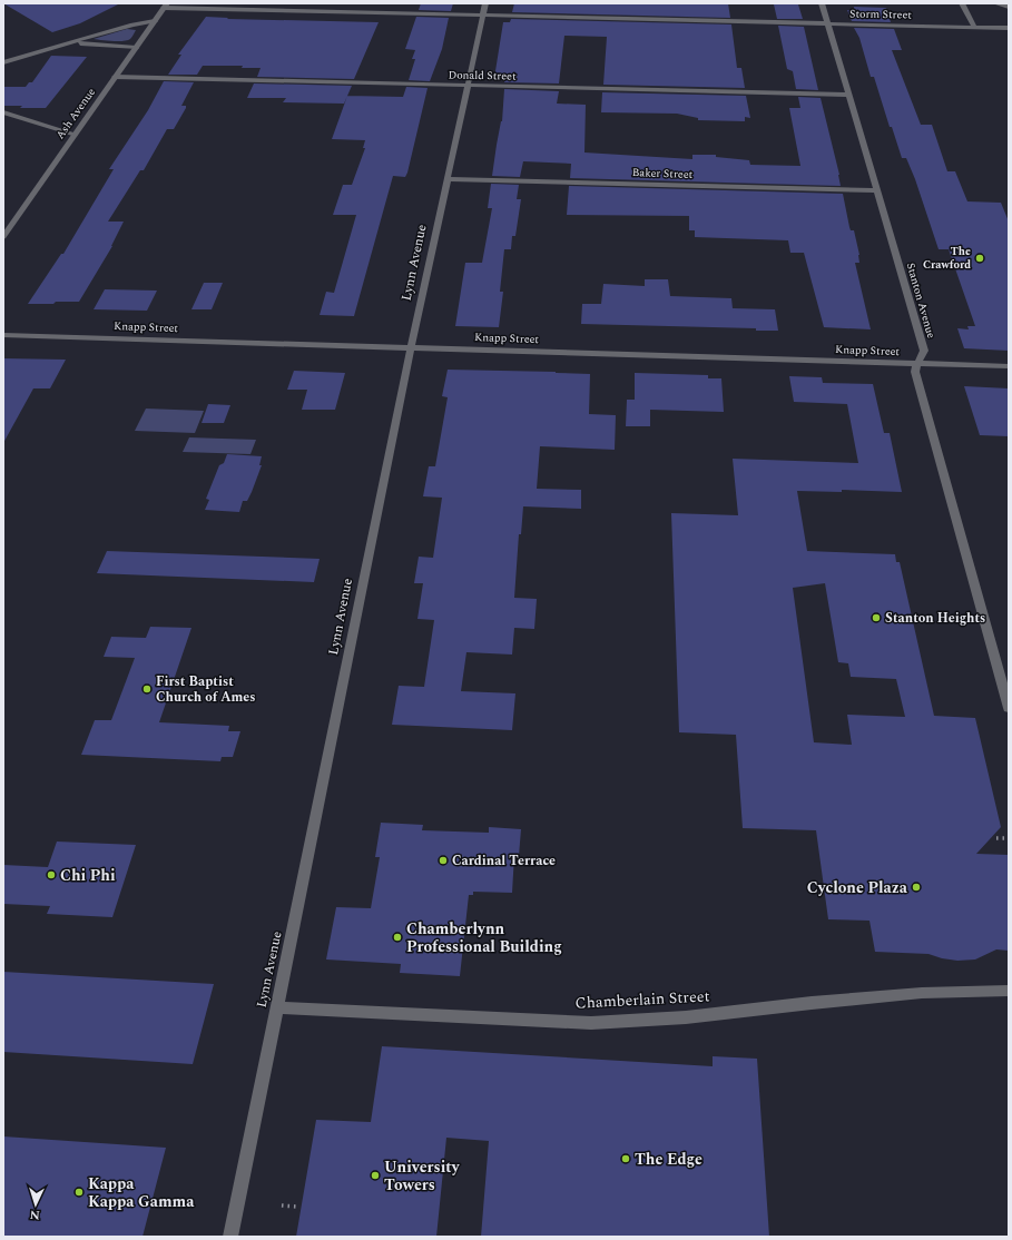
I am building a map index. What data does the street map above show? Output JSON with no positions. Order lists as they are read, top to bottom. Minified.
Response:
{"streets":{"street":["Storm Street","Donald Street","Ash Avenue","Baker Street","Lynn Avenue","Stanton Avenue","Knapp Street","Chamberlain Street"]},"crossings":[["Storm Street","Ash Avenue"],["Storm Street","Lynn Avenue"],["Storm Street","Stanton Avenue"],["Donald Street","Ash Avenue"],["Donald Street","Lynn Avenue"],["Donald Street","Stanton Avenue"],["Baker Street","Lynn Avenue"],["Baker Street","Stanton Avenue"],["Lynn Avenue","Knapp Street"],["Lynn Avenue","Chamberlain Street"],["Stanton Avenue","Knapp Street"]],"places":["The Crawford","Stanton Heights","First Baptist Church of Ames","Cardinal Terrace","Chi Phi","Cyclone Plaza","Chamberlynn Professional Building","The Edge","University Towers","Kappa Kappa Gamma"],"north":"bottom"}
